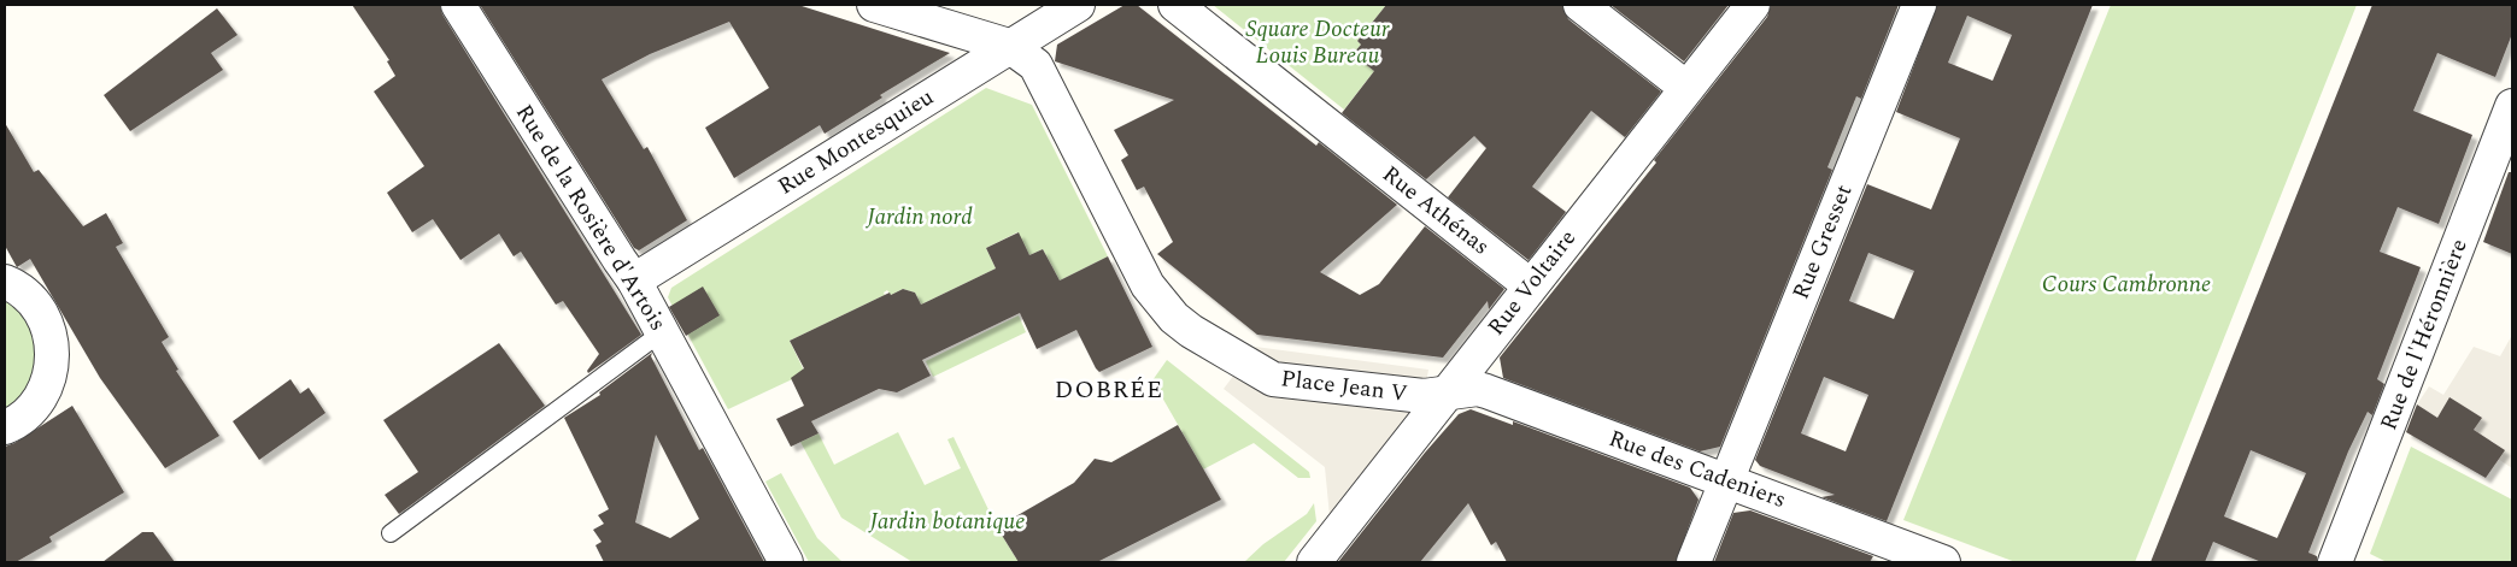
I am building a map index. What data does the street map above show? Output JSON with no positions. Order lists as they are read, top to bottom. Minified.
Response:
{"streets":{"street":["Rue Montesquieu","Rue Athénas","Rue de la Rosière d'Artois","Rue Gresset","Rue Voltaire","Rue de l'Héronnière","Place Jean V","Rue des Cadeniers"]},"crossings":[["Rue Montesquieu","Rue de la Rosière d'Artois"],["Rue Montesquieu","Place Jean V"],["Rue Athénas","Rue Voltaire"],["Rue Gresset","Rue des Cadeniers"],["Rue Voltaire","Place Jean V"],["Rue Voltaire","Rue des Cadeniers"],["Place Jean V","Rue des Cadeniers"]],"districts":["DOBRÉE"],"parks":["Square Docteur Louis Bureau","Jardin nord","Cours Cambronne","Jardin botanique"]}
